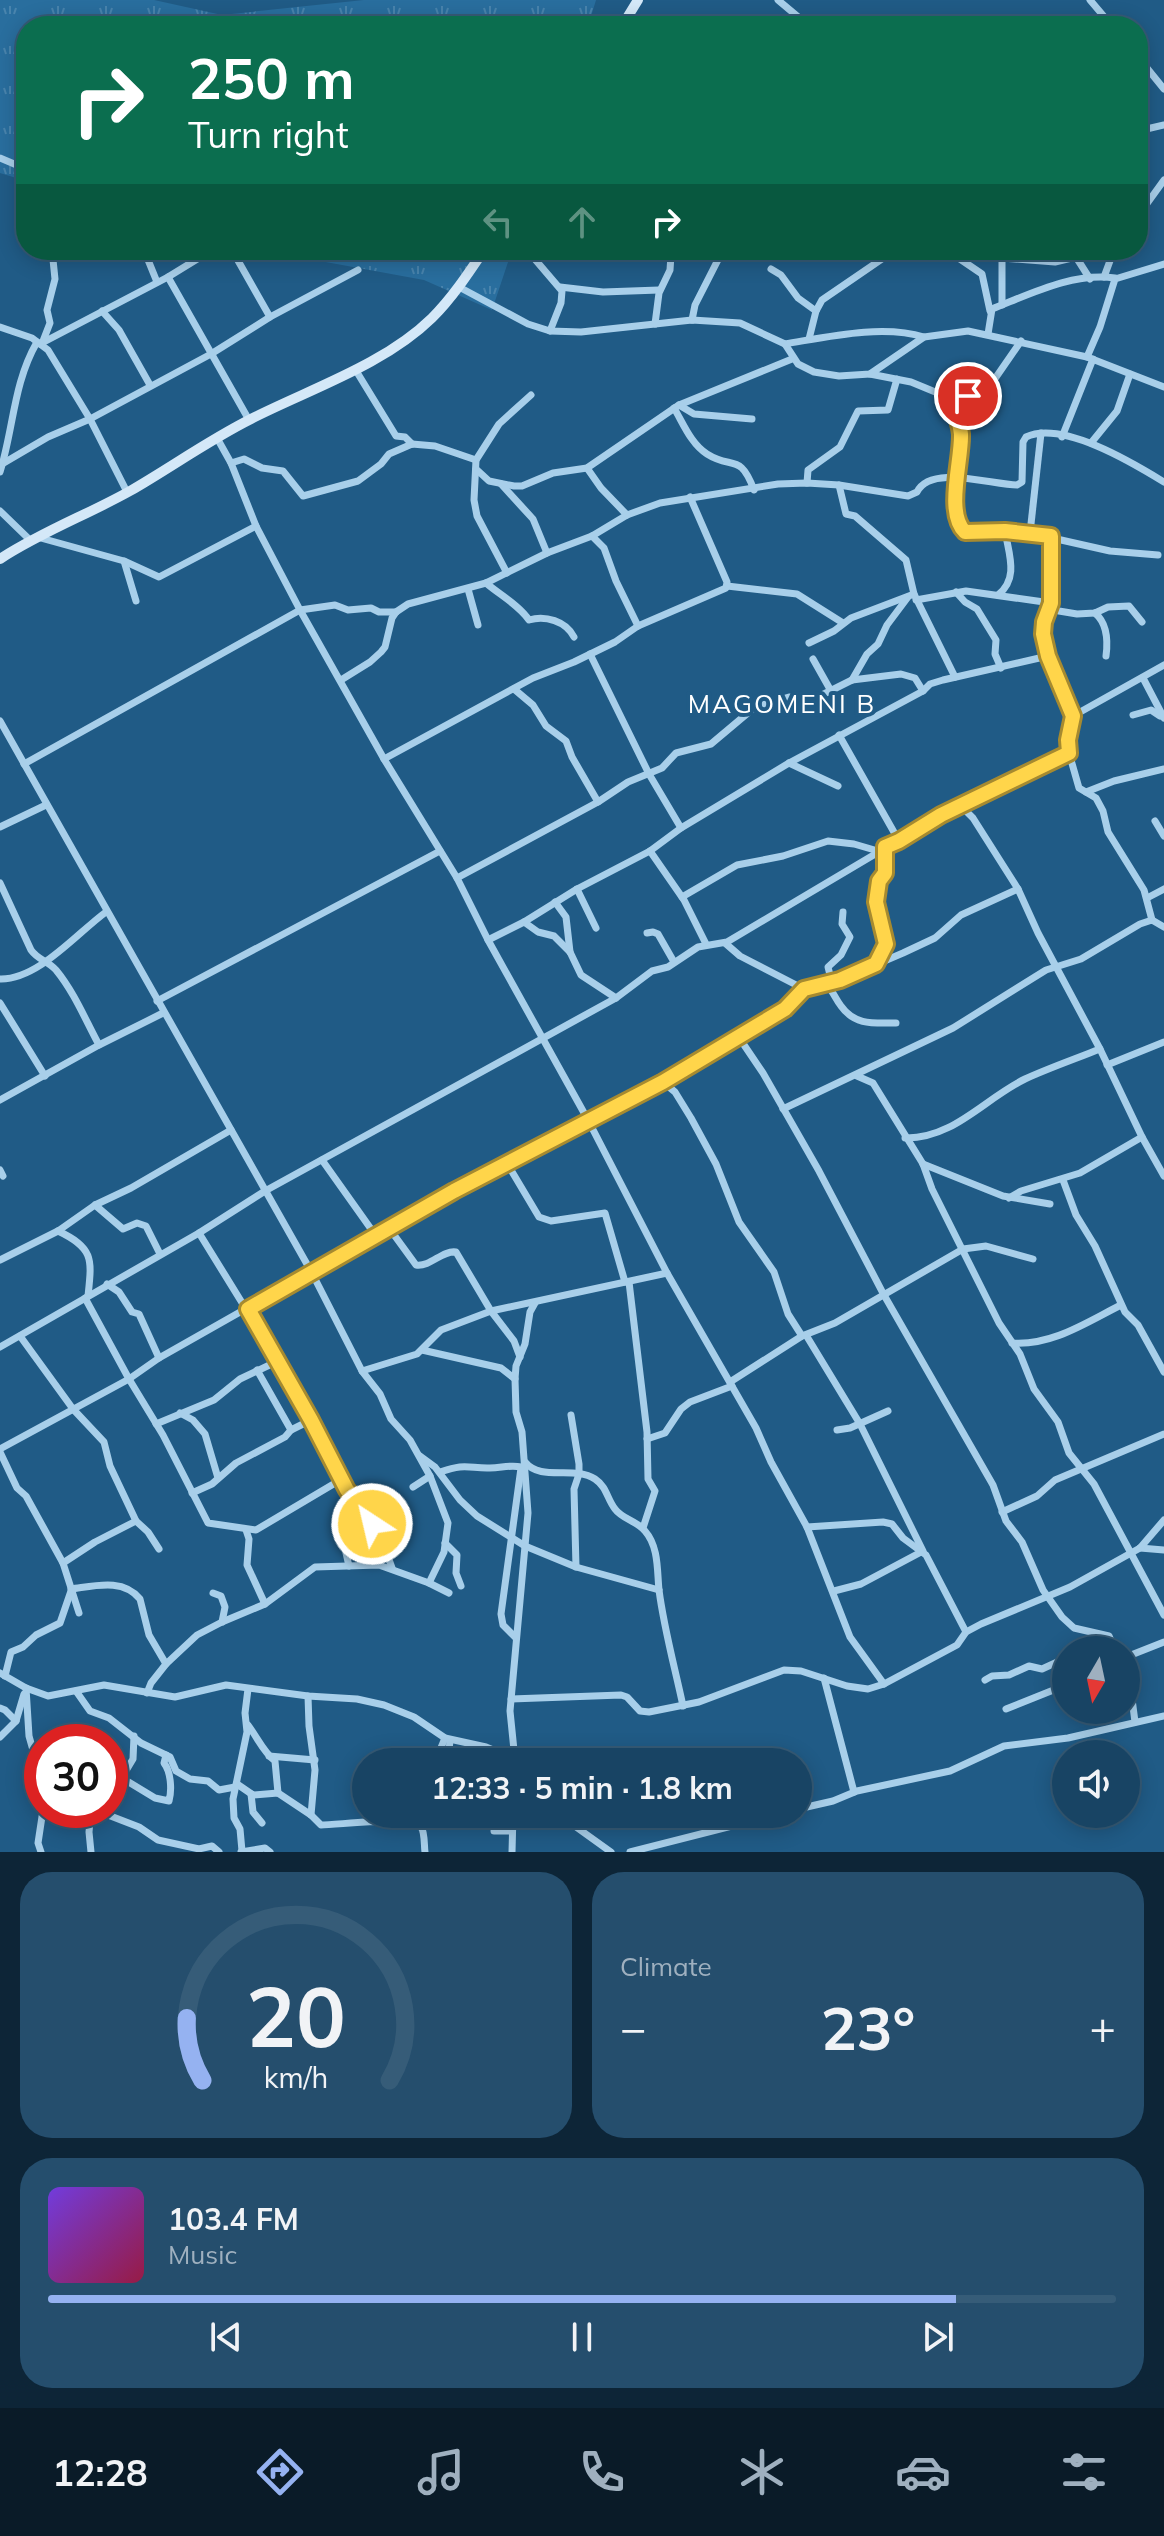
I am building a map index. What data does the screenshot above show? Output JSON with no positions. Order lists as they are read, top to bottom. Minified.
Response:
{"districts":["MAGOMENI B"],"north":"bottom","page":{"turn":["250 m","Turn right"],"limit":"30","trip":"12:33 · 5 min · 1.8 km","tile":"Climate","heat":["−","23°","+"],"song":["103.4 FM","Music"],"tabs":"12:28","gauge":["20","km/h"]}}
